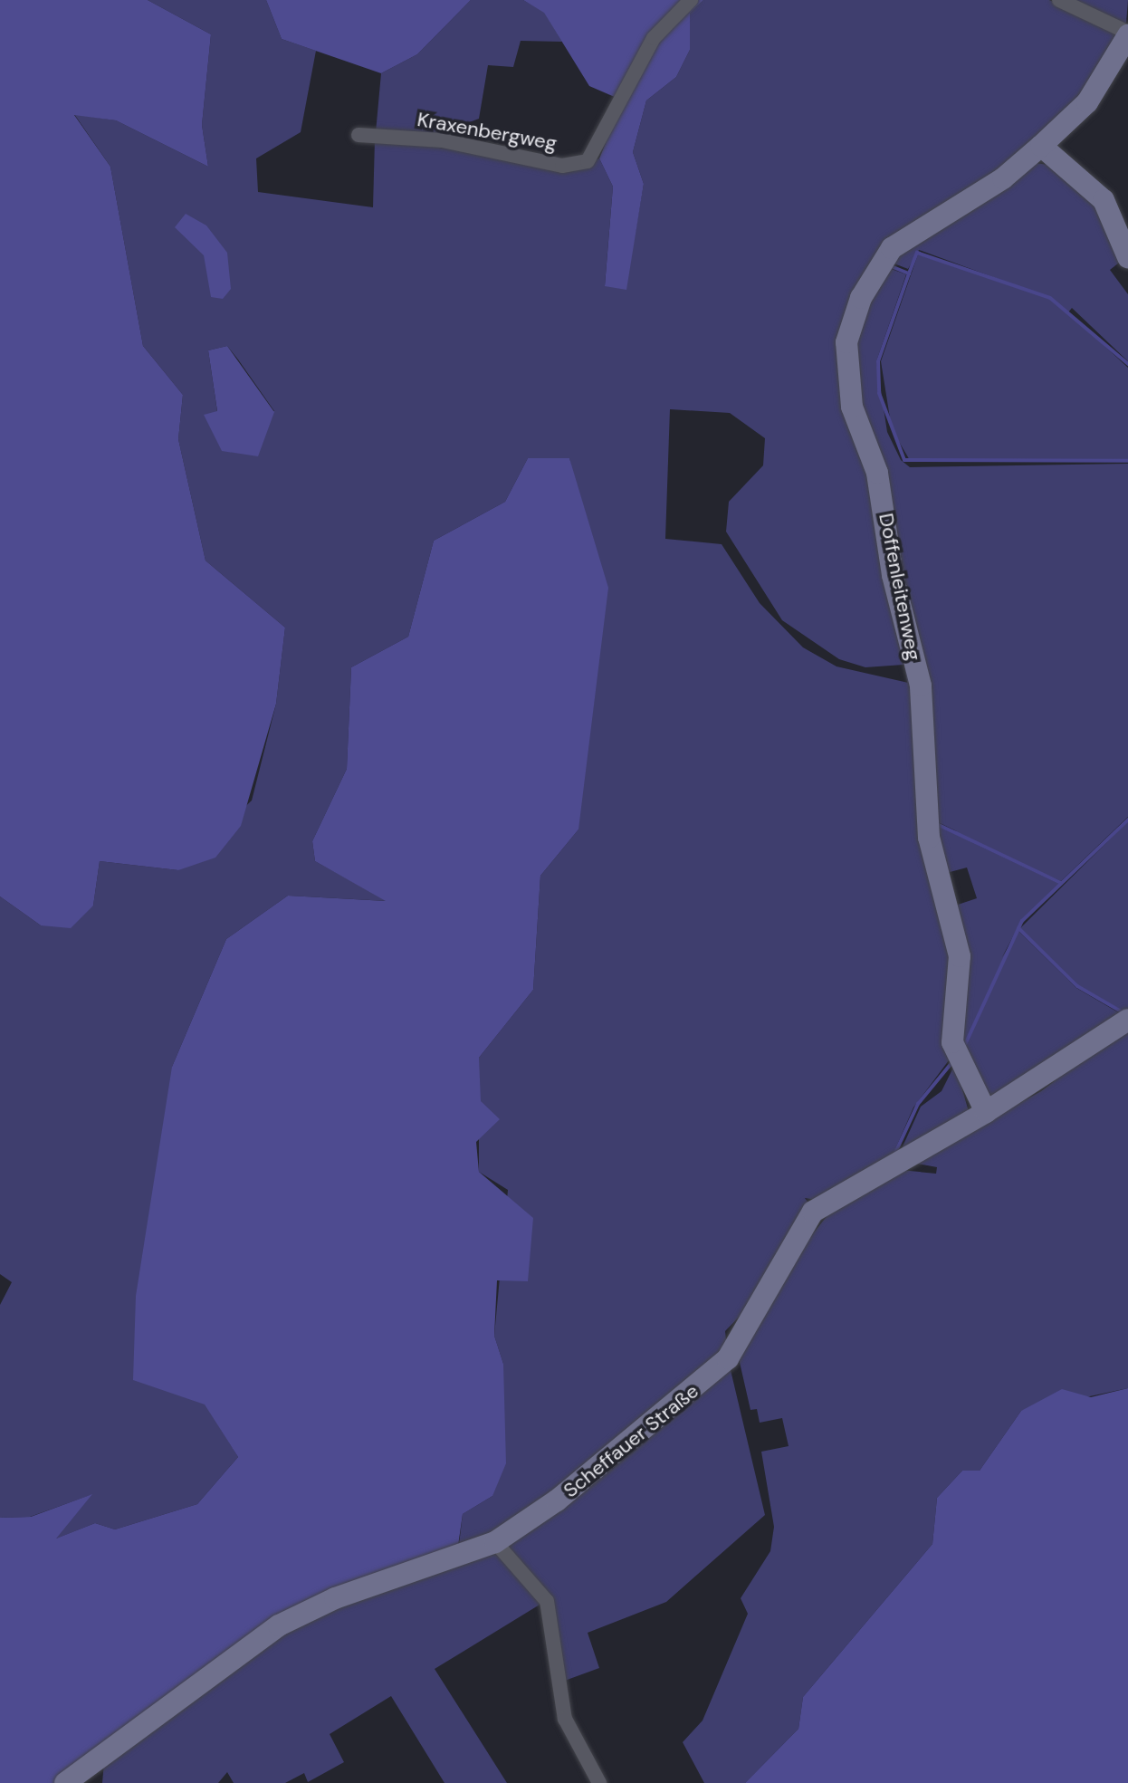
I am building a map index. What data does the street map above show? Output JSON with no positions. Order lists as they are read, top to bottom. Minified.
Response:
{"streets":{"street":["Kraxenbergweg","Doffenleitenweg","Scheffauer Straße"]},"crossings":[["Doffenleitenweg","Scheffauer Straße"]]}
